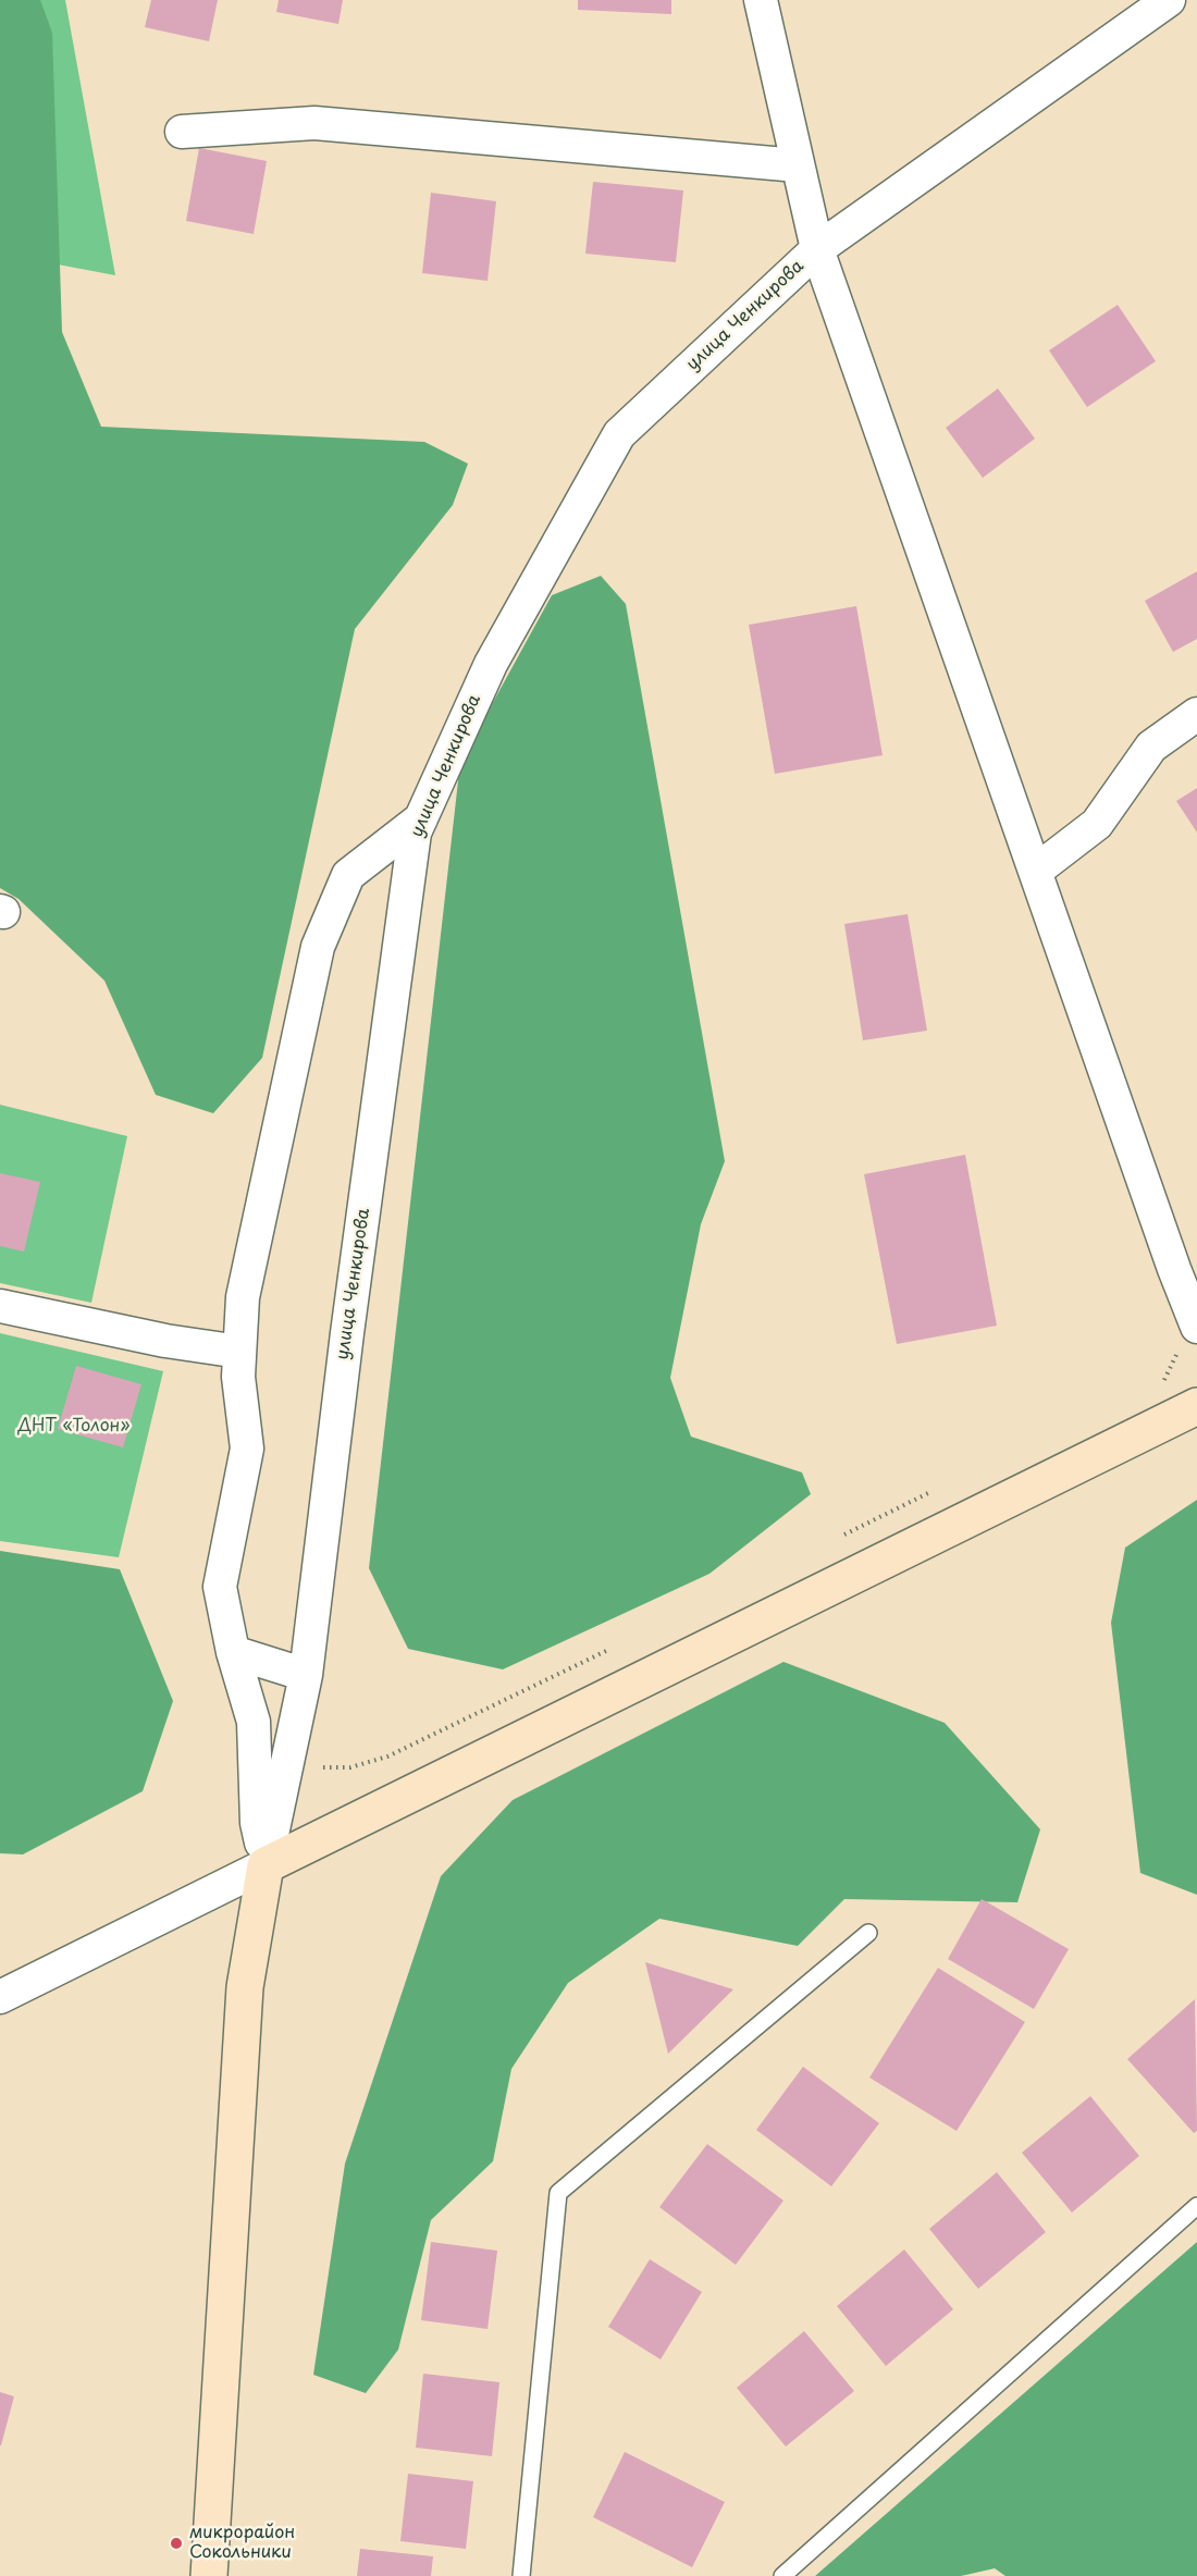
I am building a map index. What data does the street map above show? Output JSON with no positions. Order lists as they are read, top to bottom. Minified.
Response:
{"streets":{"street":["улица Ченкирова"]},"parks":["ДНТ «Толон»"],"places":["микрорайон Сокольники"]}
